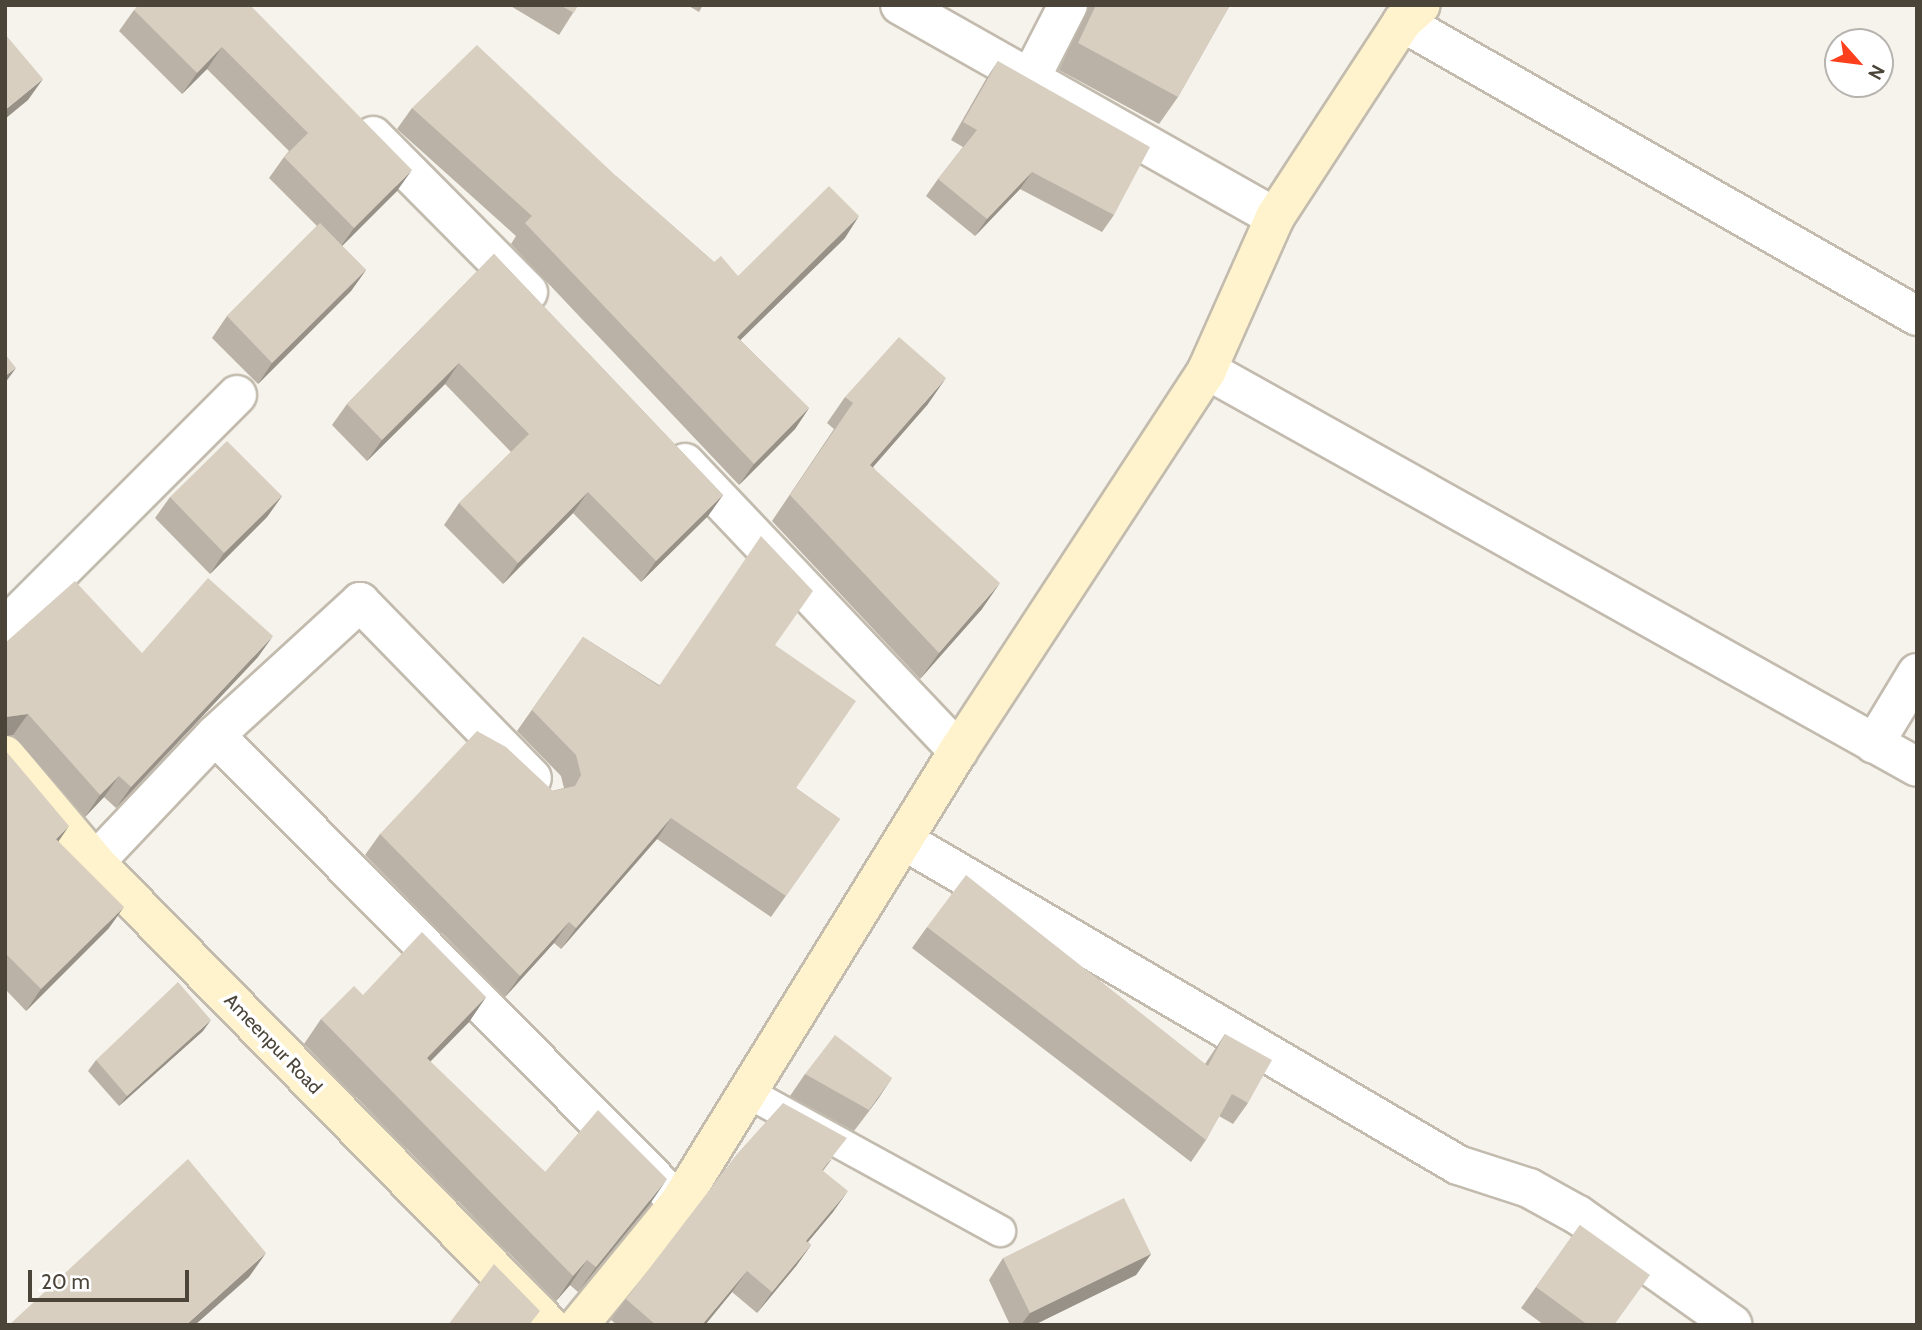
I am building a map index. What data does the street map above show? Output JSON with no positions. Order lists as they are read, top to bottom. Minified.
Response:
{"streets":{"street":["Ameenpur Road"]},"scale_bar":"20 m","north":"bottom right"}
